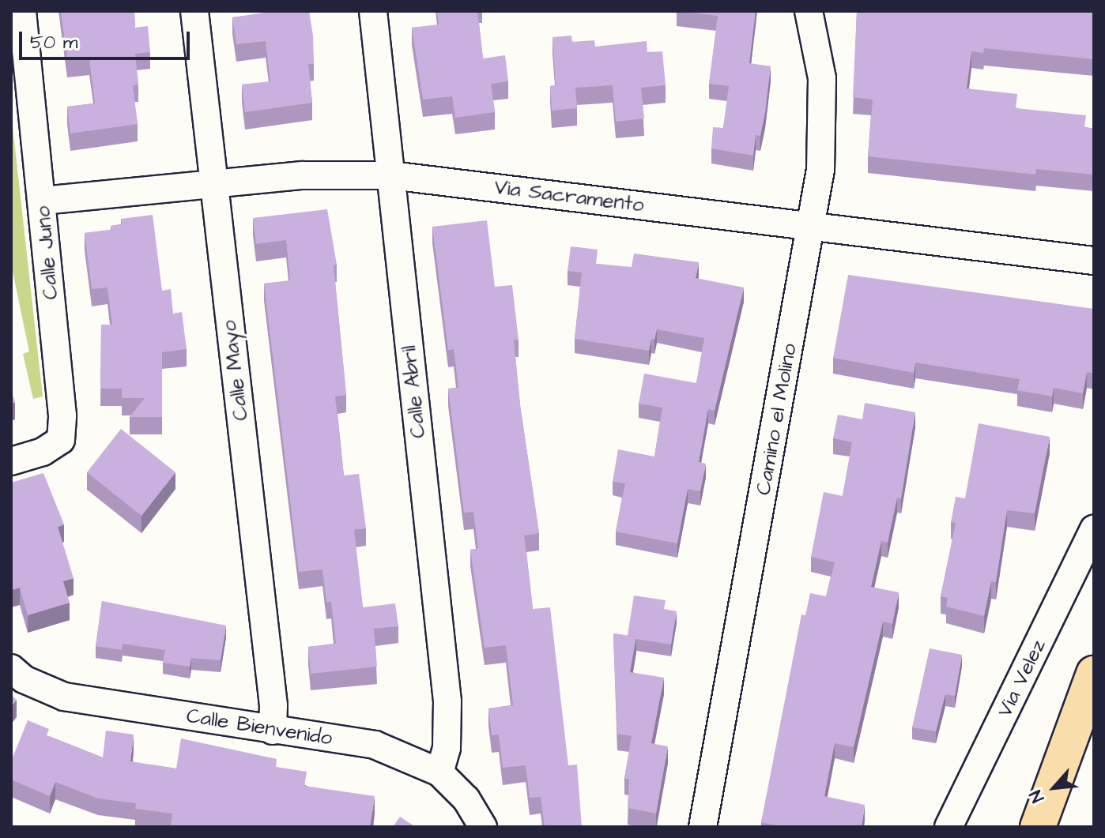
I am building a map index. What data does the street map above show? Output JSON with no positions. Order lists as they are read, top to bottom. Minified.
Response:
{"streets":{"street":["Via Sacramento","Calle Juno","Calle Mayo","Calle Abril","Camino el Molino","Via Velez","Calle Bienvenido"]},"crossings":[["Via Sacramento","Calle Juno"],["Via Sacramento","Calle Mayo"],["Via Sacramento","Calle Abril"],["Via Sacramento","Camino el Molino"],["Calle Mayo","Calle Bienvenido"],["Calle Abril","Calle Bienvenido"]],"scale_bar":"50 m","north":"bottom left"}
